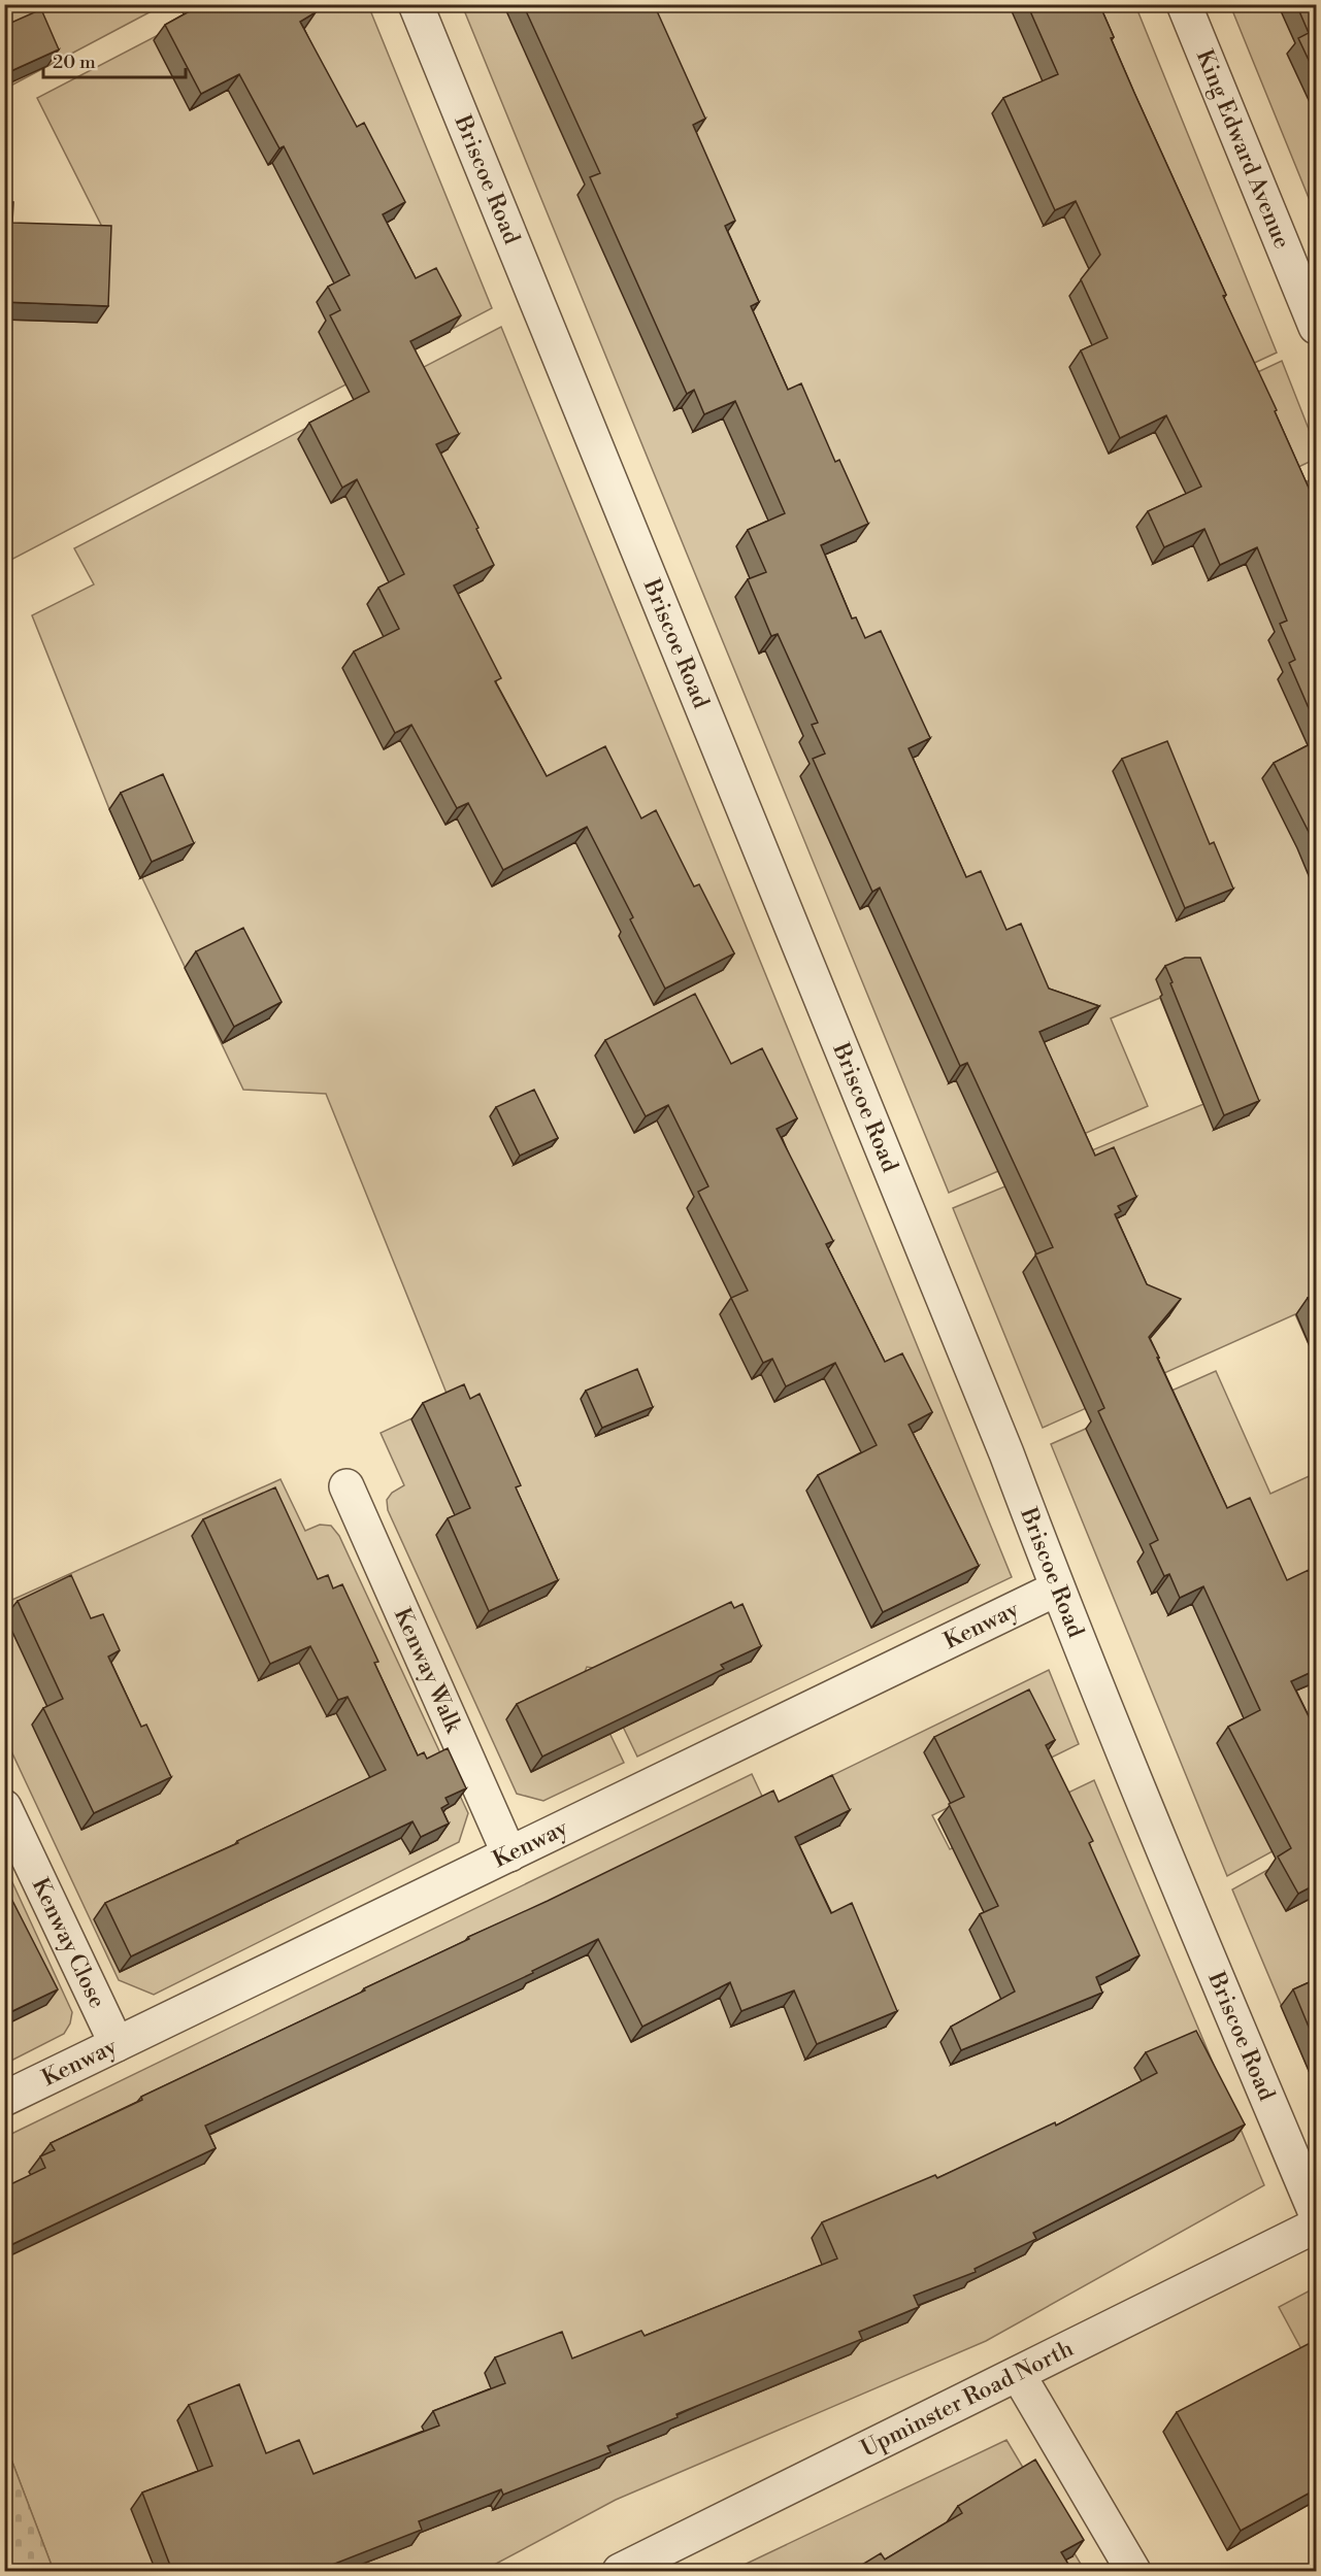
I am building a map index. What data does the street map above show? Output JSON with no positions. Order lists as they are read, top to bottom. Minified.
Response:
{"streets":{"street":["King Edward Avenue","Briscoe Road","Kenway","Kenway Walk","Kenway Close","Upminster Road North"]},"crossings":[["Briscoe Road","Kenway"],["Kenway","Kenway Walk"],["Kenway","Kenway Close"]],"scale_bar":"20 m"}
